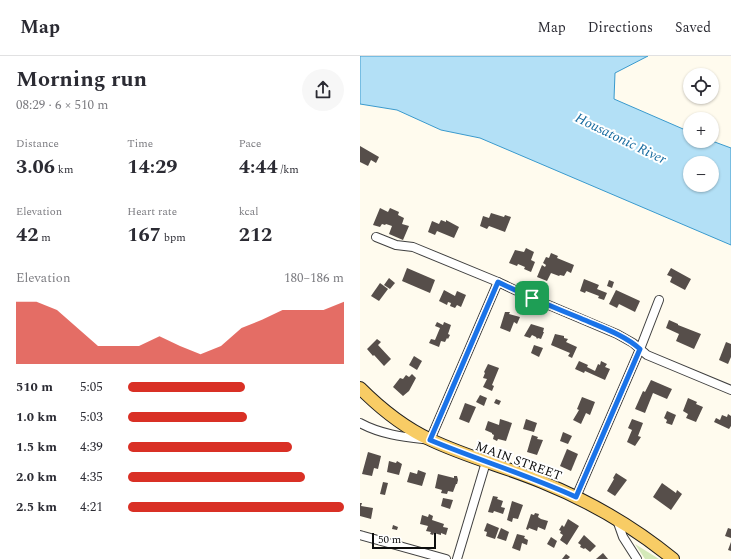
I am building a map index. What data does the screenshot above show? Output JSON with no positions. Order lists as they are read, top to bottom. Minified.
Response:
{"streets":{"main road":["MAIN STREET"]},"water":["Housatonic River"],"scale_bar":"50 m","page":{"header":"Map","nav":["Map","Directions","Saved"],"heading":["Morning run","08:29 · 6 × 510 m"],"map_buttons":["+","−"],"stats":[["Distance","3.06 km"],["Time","14:29"],["Pace","4:44 /km"],["Elevation","42 m"],["Heart rate","167 bpm"],["kcal","212"]],"chart":["Elevation","180–186 m"],"list":[{"name":"510 m","note":"5:05"},{"name":"1.0 km","note":"5:03"},{"name":"1.5 km","note":"4:39"},{"name":"2.0 km","note":"4:35"},{"name":"2.5 km","note":"4:21"}],"scale":"50 m"}}
